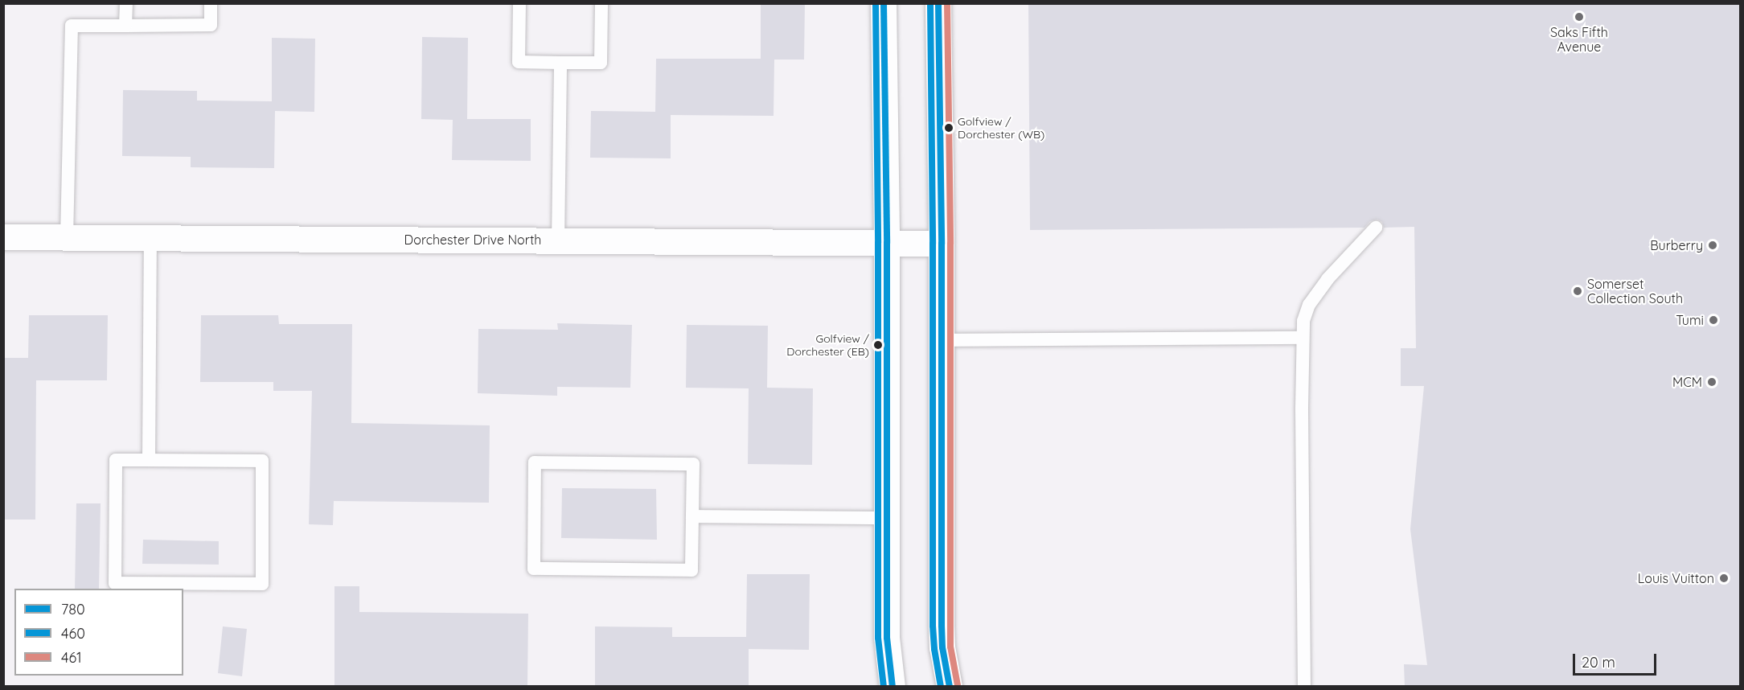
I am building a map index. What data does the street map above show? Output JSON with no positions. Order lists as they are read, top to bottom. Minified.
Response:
{"streets":{"street":["Dorchester Drive North"]},"places":["Saks Fifth Avenue","Golfview / Dorchester (WB)","Burberry","Somerset Collection South","Tumi","Golfview / Dorchester (EB)","MCM","Louis Vuitton"],"lines":["transit line 780","transit line 460","transit line 461"],"legend":["780","460","461"],"scale_bar":"20 m"}
